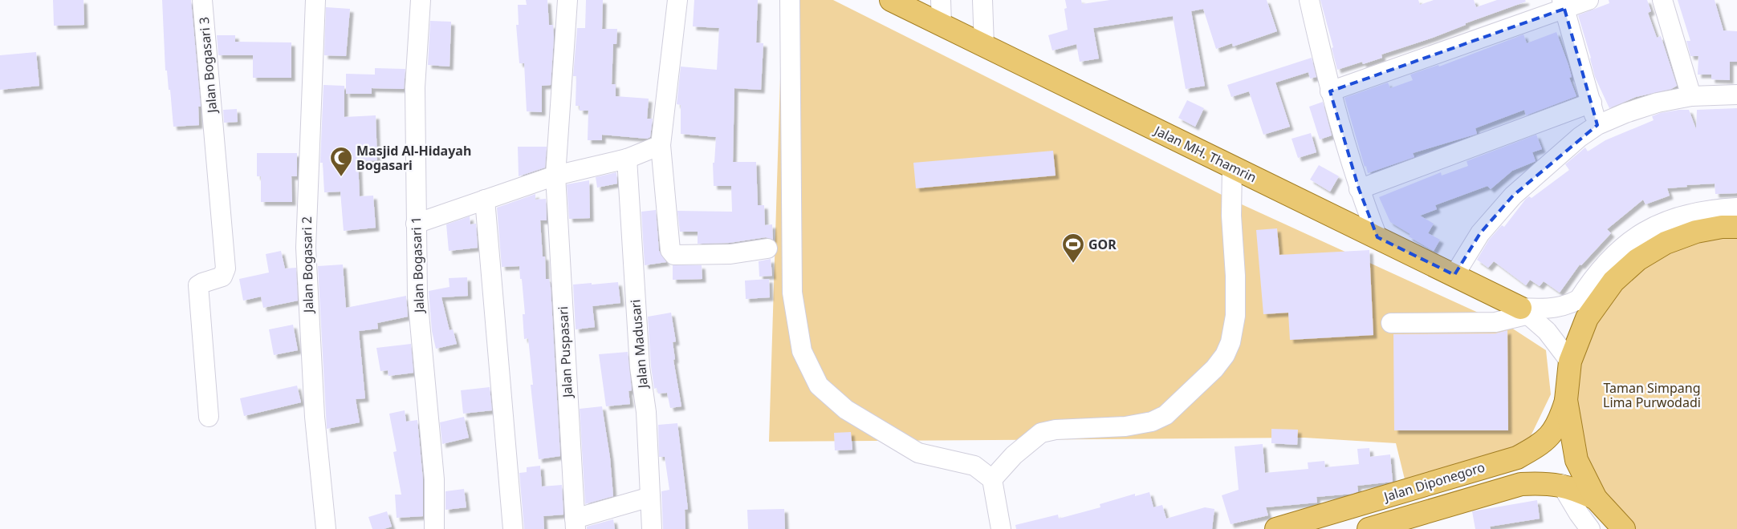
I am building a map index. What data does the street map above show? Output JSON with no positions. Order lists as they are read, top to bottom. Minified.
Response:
{"streets":{"main road":["Jalan MH. Thamrin","Jalan Diponegoro"],"street":["Jalan Bogasari 3","Jalan Bogasari 2","Jalan Bogasari 1","Jalan Madusari","Jalan Puspasari"]},"parks":["Taman Simpang Lima Purwodadi"],"places":{"mosque":["Masjid Al-Hidayah Bogasari"],"sports":["GOR"]}}
